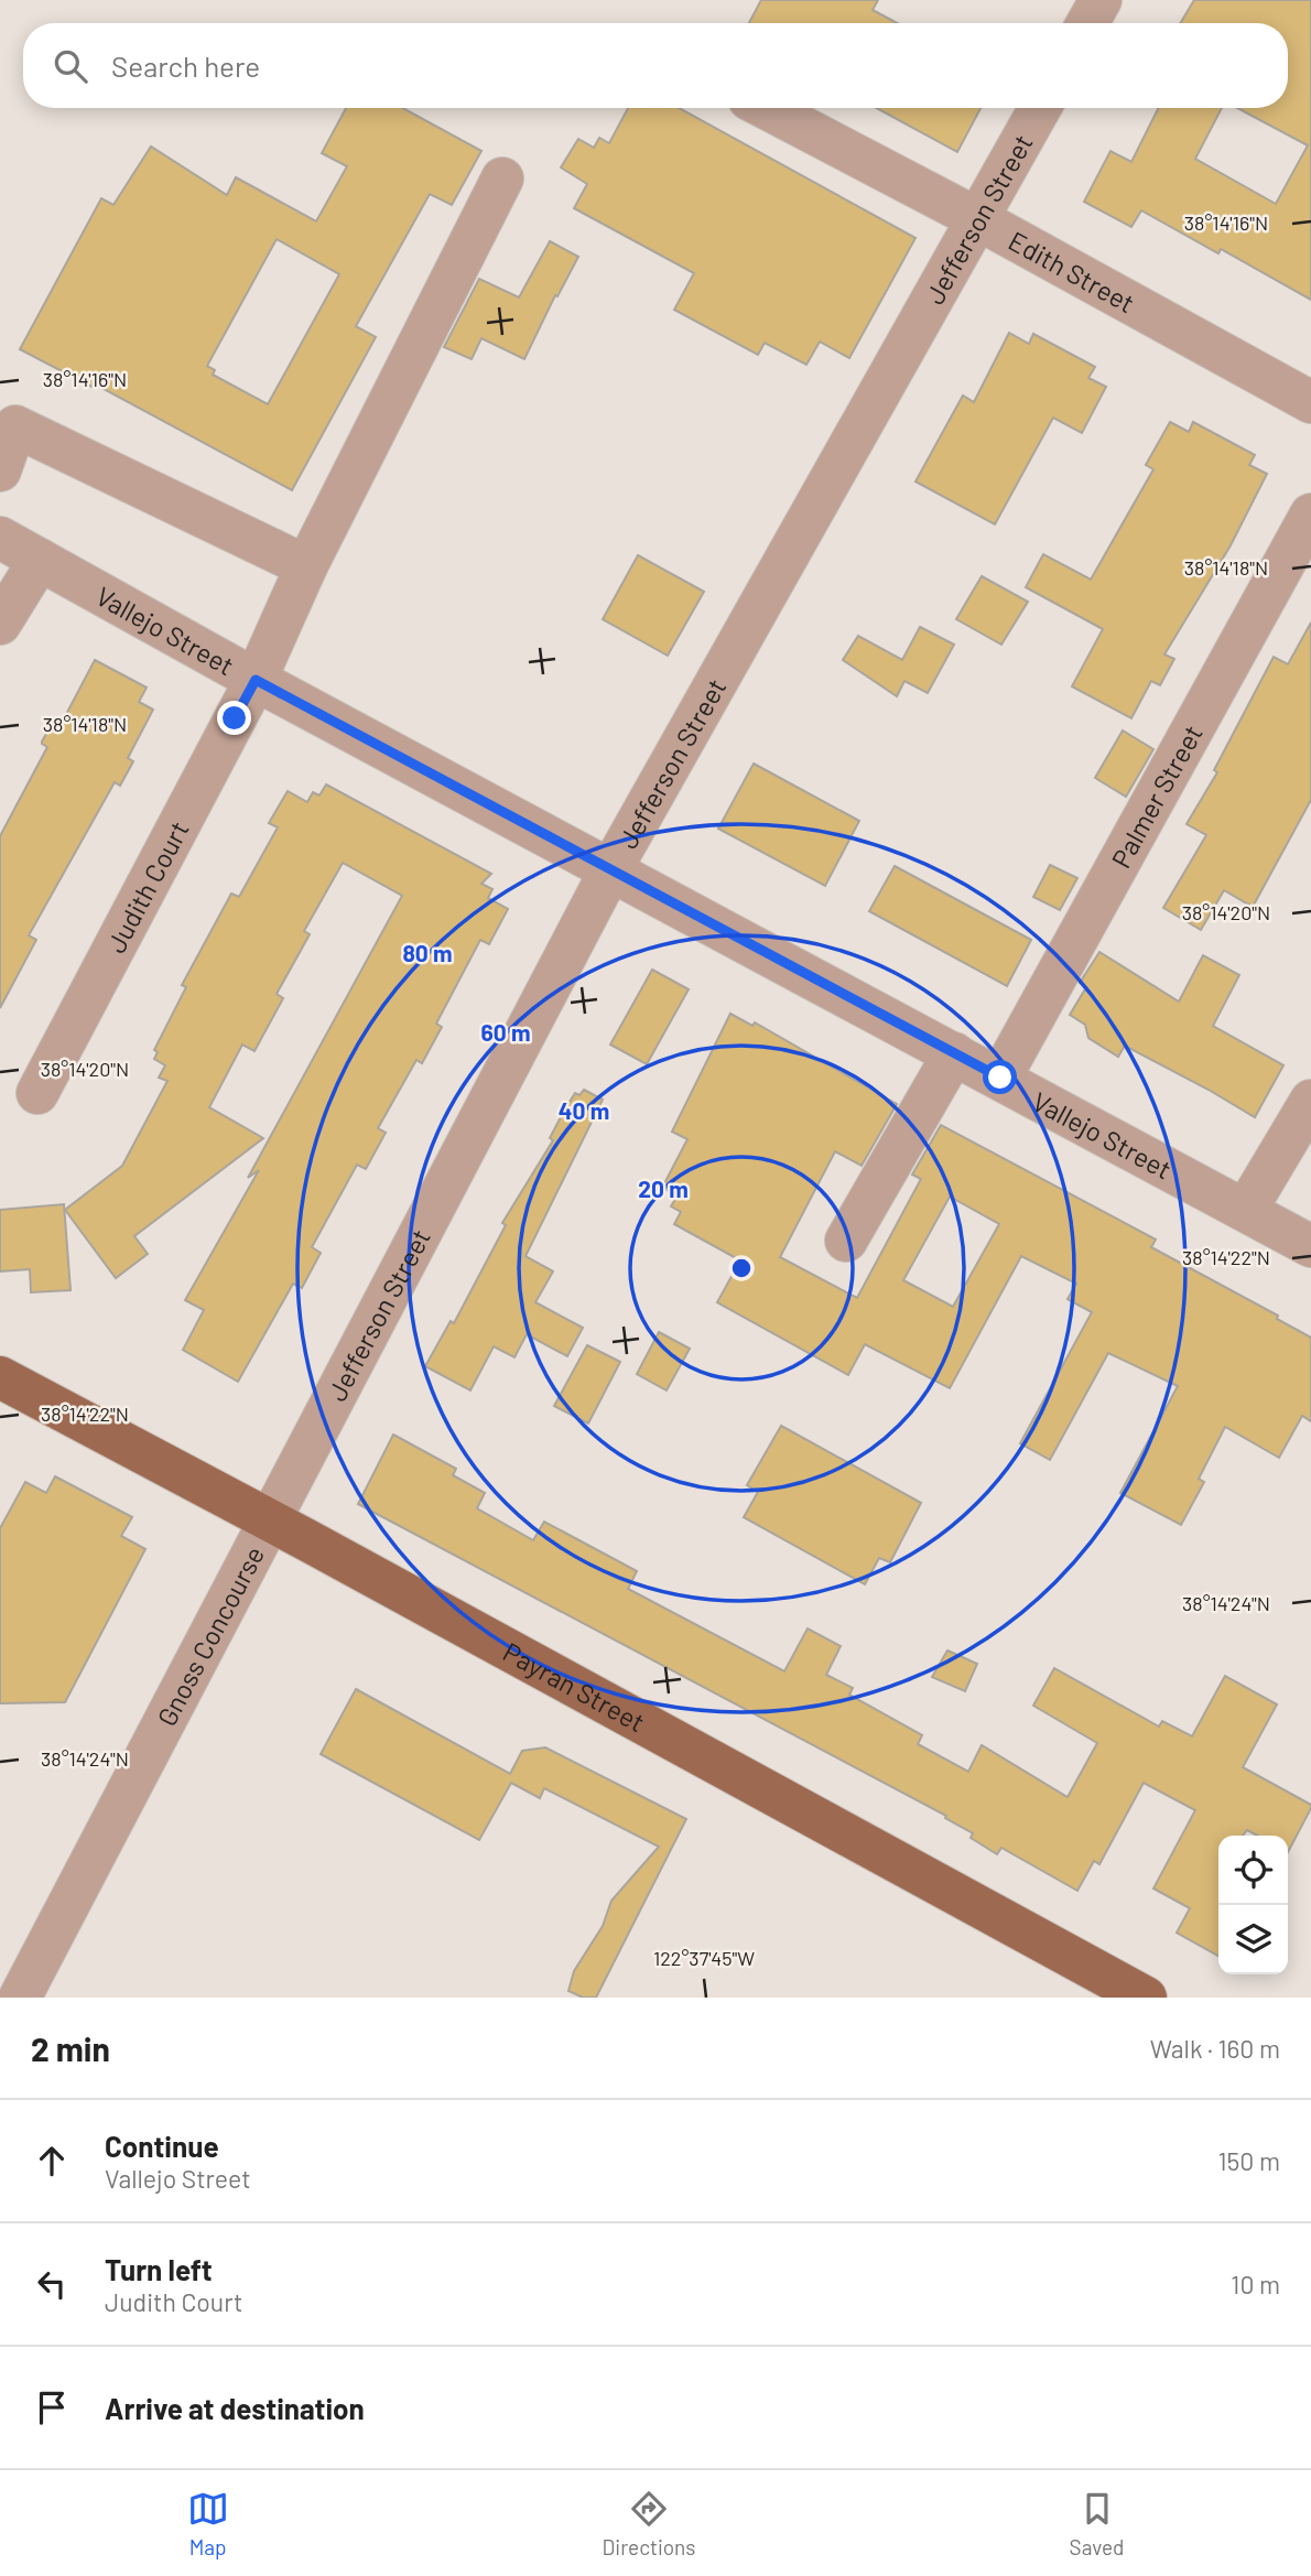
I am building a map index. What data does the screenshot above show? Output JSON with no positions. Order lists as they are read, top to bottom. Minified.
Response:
{"streets":{"main road":["Payran Street"],"street":["Jefferson Street","Edith Street","Vallejo Street","Palmer Street","Judith Court","Gnoss Concourse"]},"crossings":[["Jefferson Street","Edith Street"],["Jefferson Street","Vallejo Street"],["Jefferson Street","Gnoss Concourse"],["Jefferson Street","Payran Street"],["Vallejo Street","Palmer Street"],["Vallejo Street","Judith Court"],["Gnoss Concourse","Payran Street"]],"page":{"search":"Search here","heading":["2 min","Walk · 160 m"],"list":[["Continue","Vallejo Street","150 m"],["Turn left","Judith Court","10 m"],"Arrive at destination"],"nav":["Map","Directions","Saved"]},"coordinates":["38°14'16\"N","38°14'18\"N","38°14'20\"N","38°14'22\"N","38°14'24\"N","122°37'45\"W"],"rings":["80 m","60 m","40 m","20 m"]}
